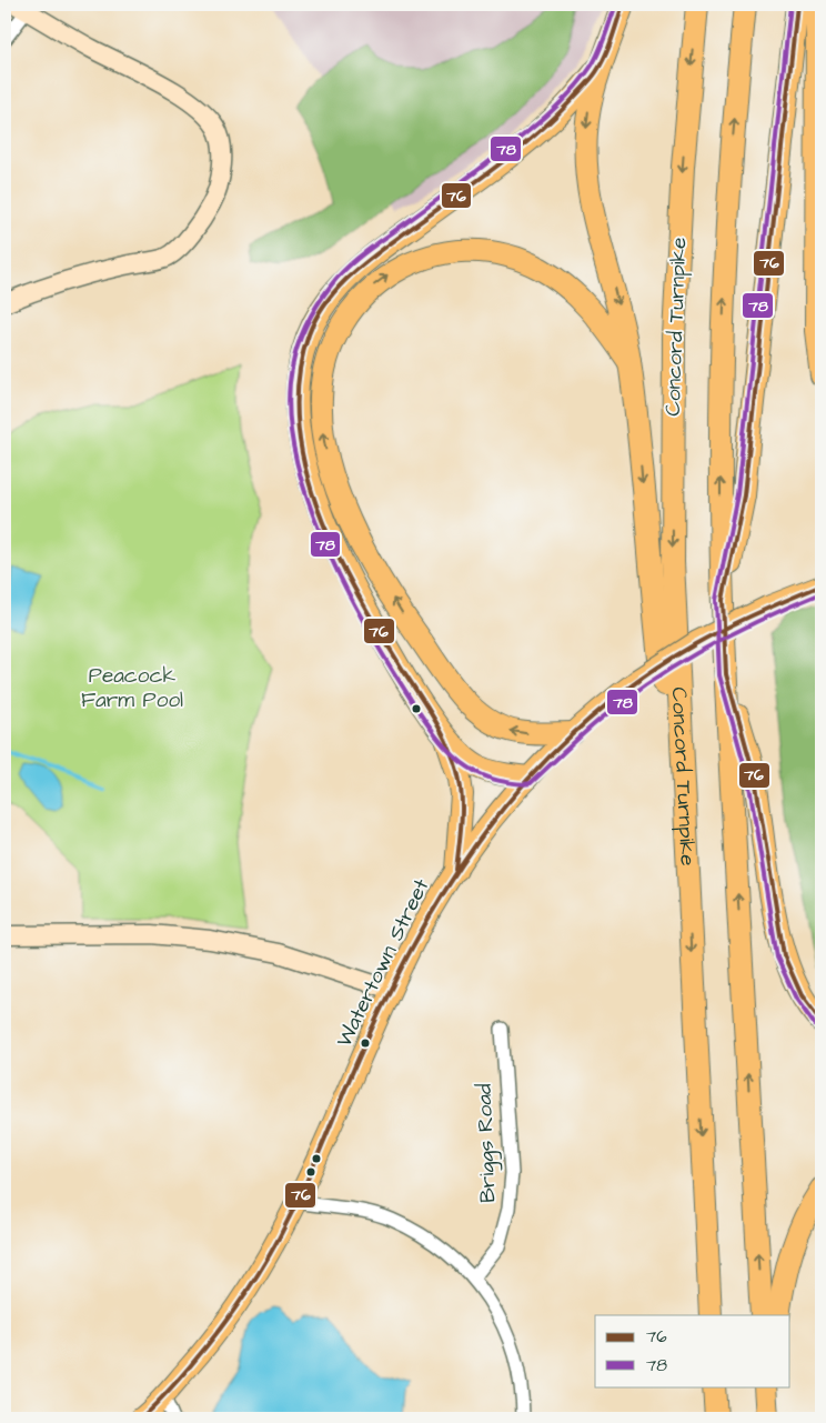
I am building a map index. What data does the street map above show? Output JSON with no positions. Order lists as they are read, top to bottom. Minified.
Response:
{"streets":{"highway":["Concord Turnpike"],"main road":["Watertown Street"],"street":["Briggs Road"]},"parks":["Peacock Farm Pool"],"lines":["transit line 76","transit line 78"],"legend":["76","78"]}
